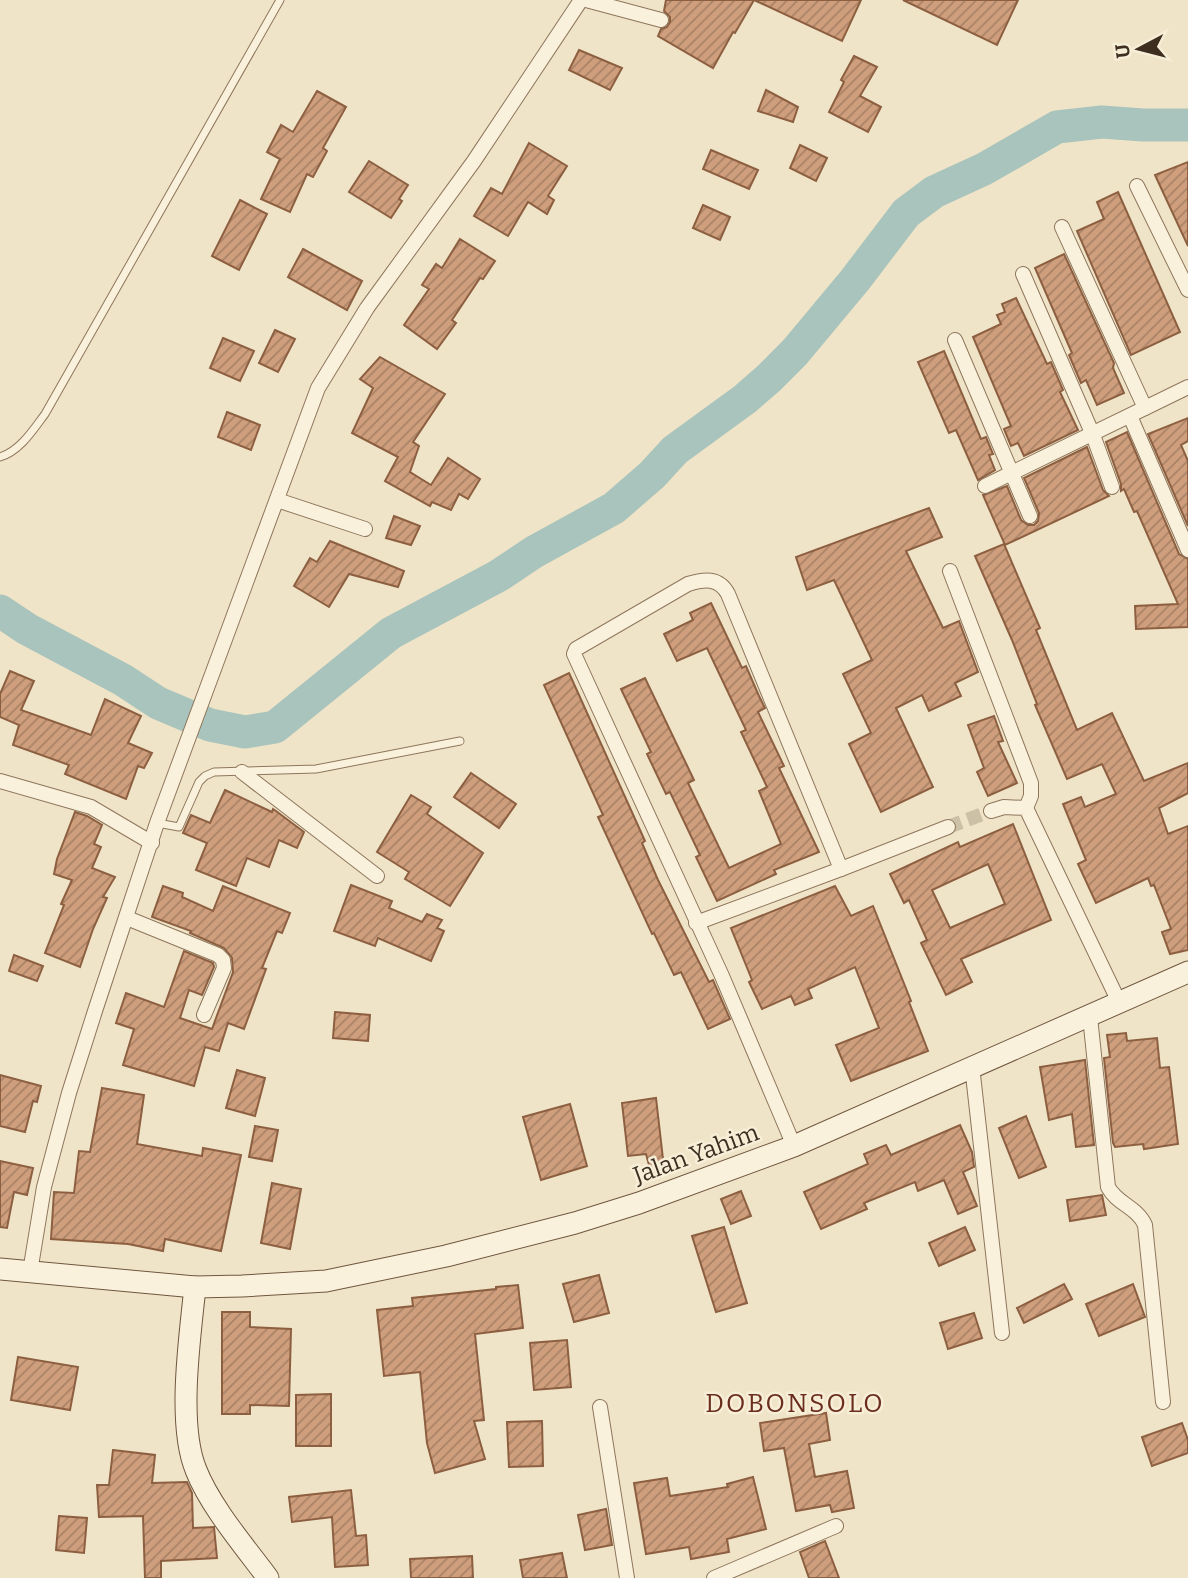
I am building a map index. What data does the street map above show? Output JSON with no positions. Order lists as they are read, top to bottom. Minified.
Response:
{"streets":{"street":["Jalan Yahim"]},"districts":["DOBONSOLO"],"north":"left"}
